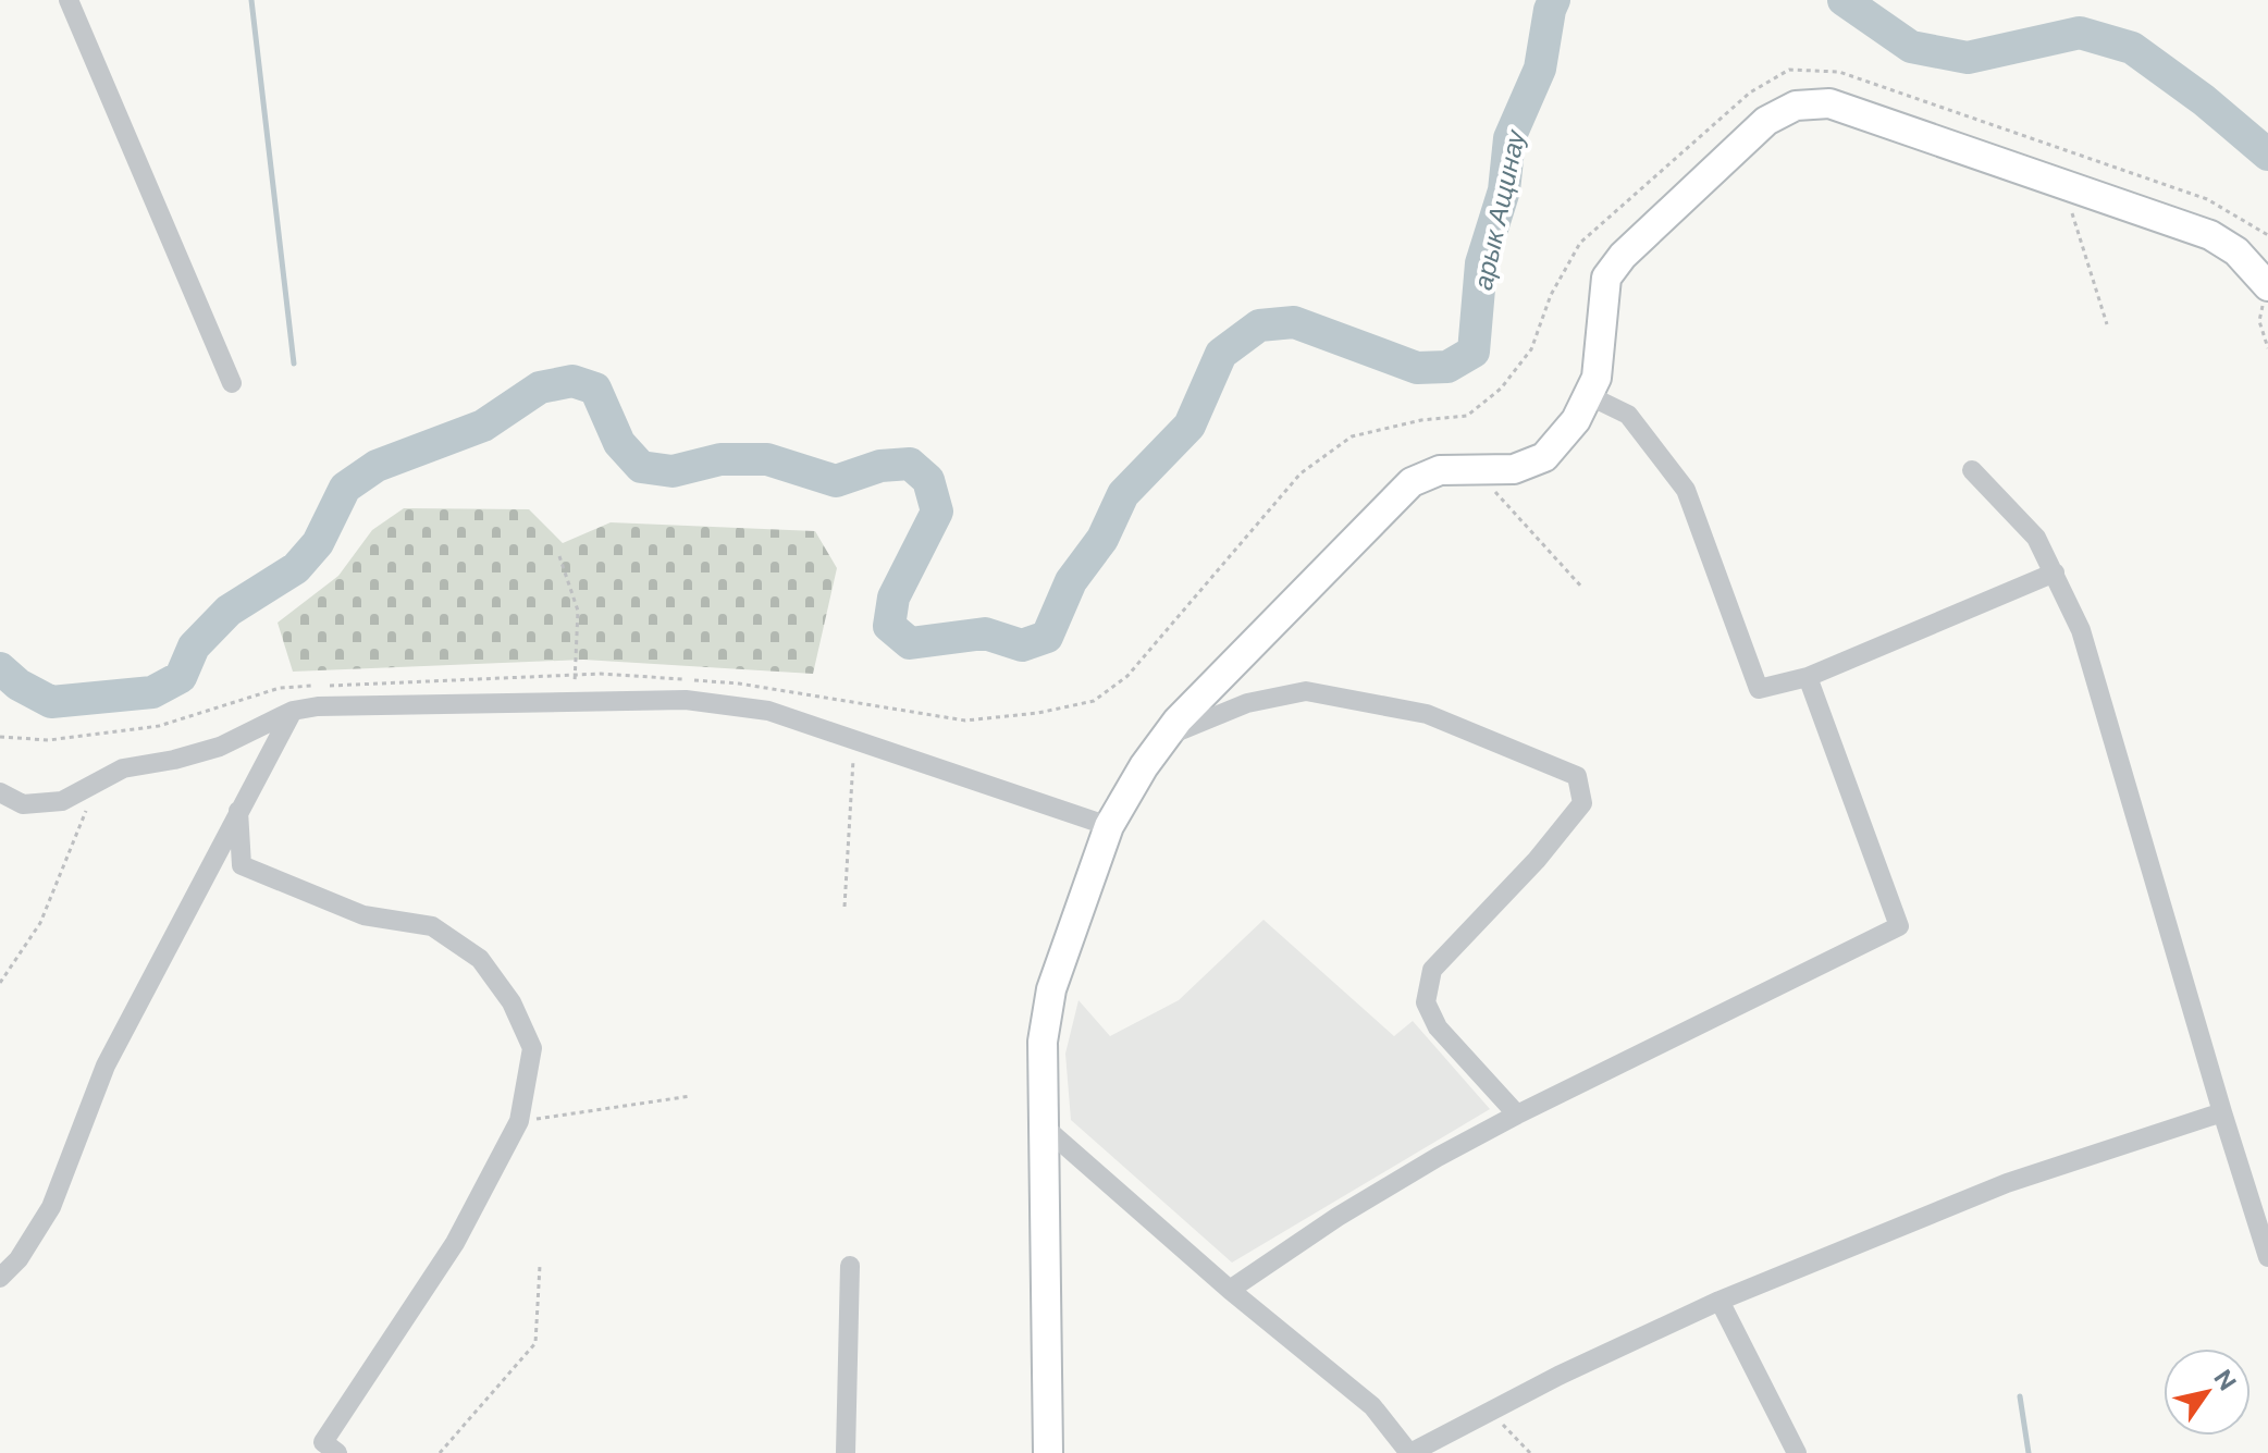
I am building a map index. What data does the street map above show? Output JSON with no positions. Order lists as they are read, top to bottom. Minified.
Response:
{"water":["арык Ащинау"],"north":"top right"}
